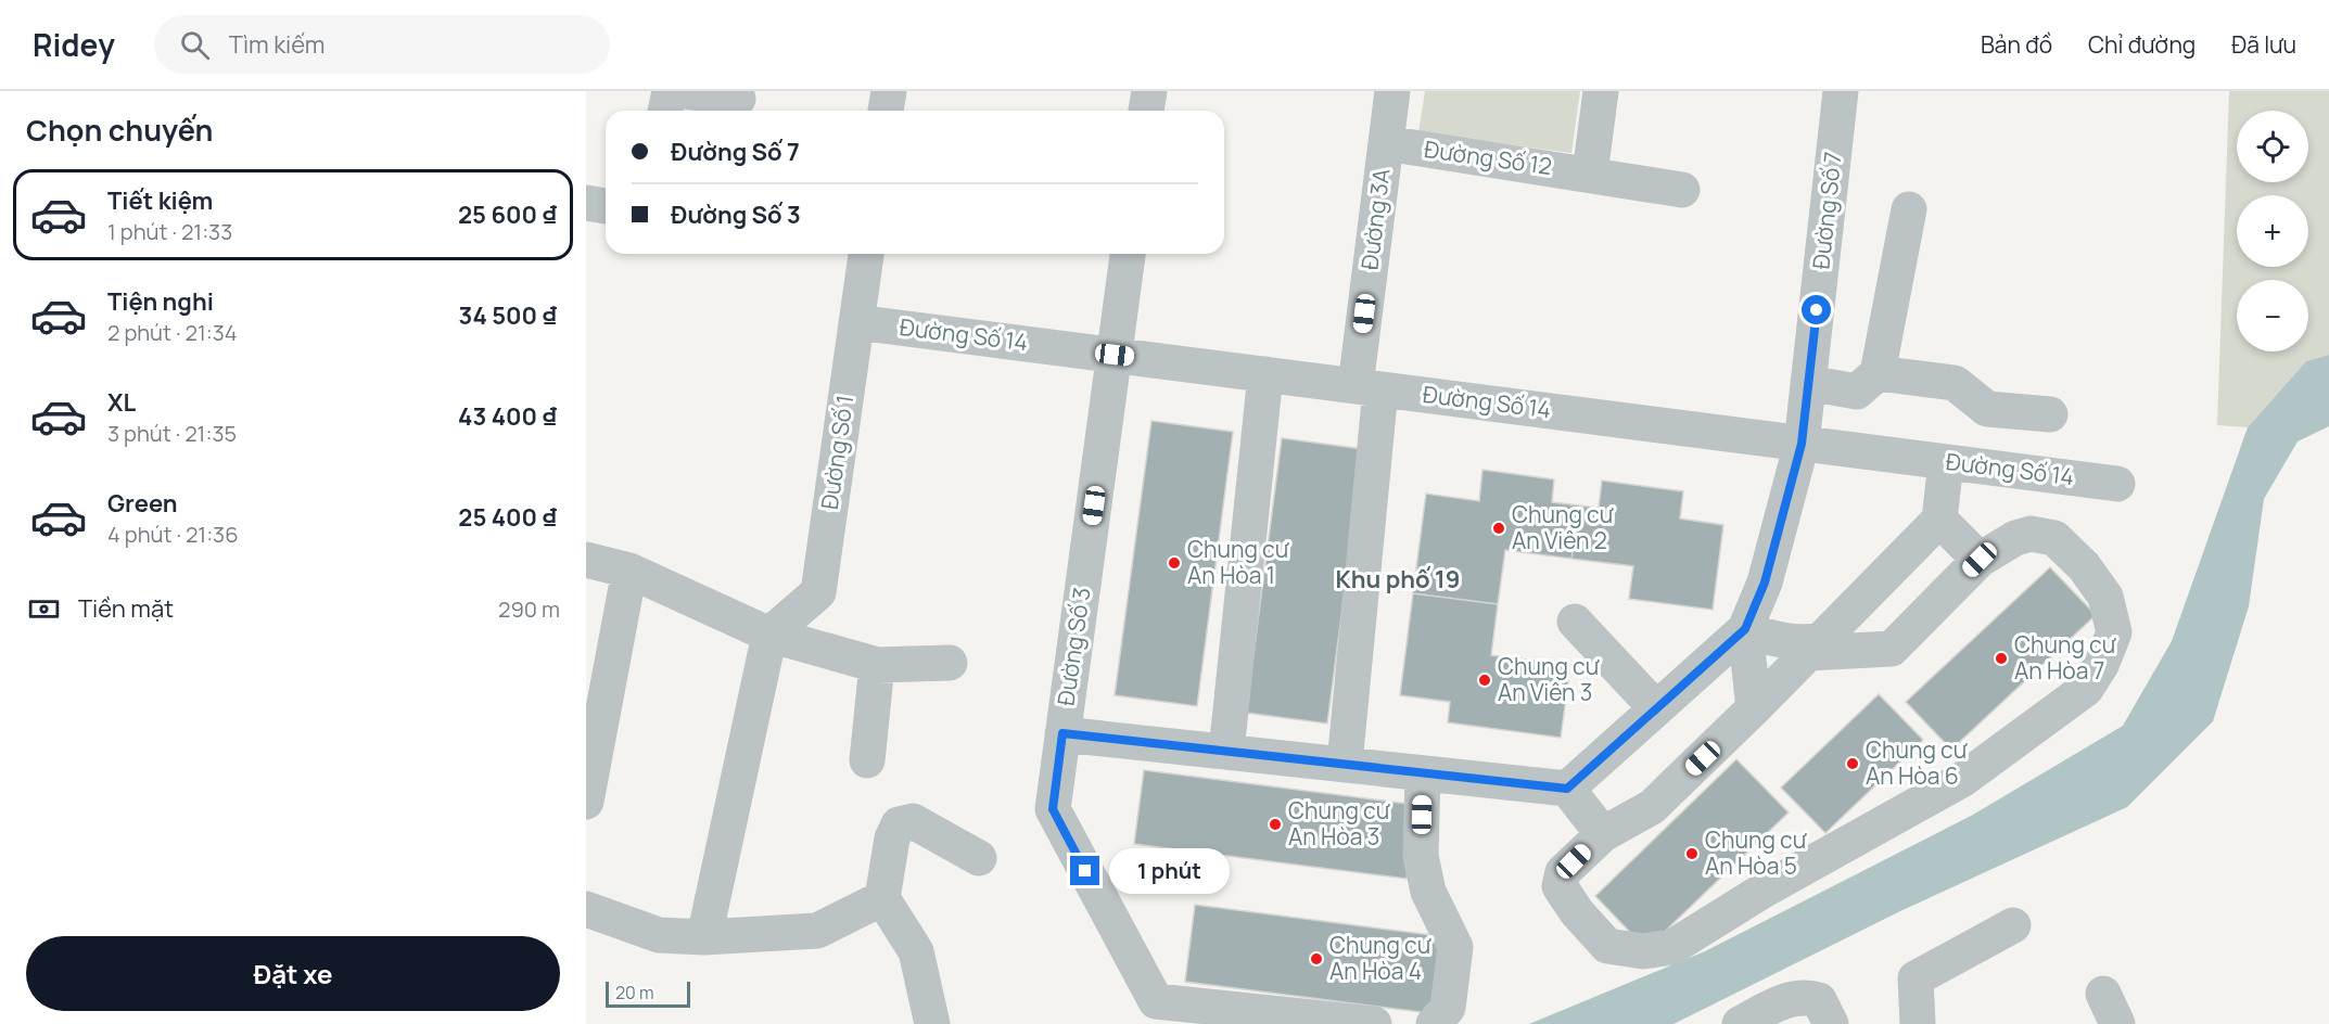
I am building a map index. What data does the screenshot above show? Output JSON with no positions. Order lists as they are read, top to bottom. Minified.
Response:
{"streets":{"street":["Đường Số 12","Đường Số 7","Đường 3A","Đường Số 14","Đường Số 1","Đường Số 3"]},"crossings":[["Đường Số 12","Đường 3A"],["Đường Số 7","Đường Số 14"],["Đường 3A","Đường Số 14"],["Đường Số 14","Đường Số 1"],["Đường Số 14","Đường Số 3"]],"districts":["Khu phố 19"],"places":["Chung cư An Viên 2","Chung cư An Hòa 1","Chung cư An Hòa 7","Chung cư An Viên 3","Chung cư An Hòa 6","Chung cư An Hòa 3","Chung cư An Hòa 5","Chung cư An Hòa 4"],"scale_bar":"20 m","page":{"header":"Ridey","search":"Tìm kiếm","nav":["Bản đồ","Chỉ đường","Đã lưu"],"heading":"Chọn chuyến","map_buttons":["+","−"],"banner":["Đường Số 7","Đường Số 3"],"list":[{"name":"Tiết kiệm","note":"1 phút · 21:33","value":"25 600 ₫"},{"name":"Tiện nghi","note":"2 phút · 21:34","value":"34 500 ₫"},{"name":"XL","note":"3 phút · 21:35","value":"43 400 ₫"},{"name":"Green","note":"4 phút · 21:36","value":"25 400 ₫"}],"pay":["Tiền mặt","290 m"],"bubble":"1 phút","buttons":"Đặt xe","scale":"20 m"}}
